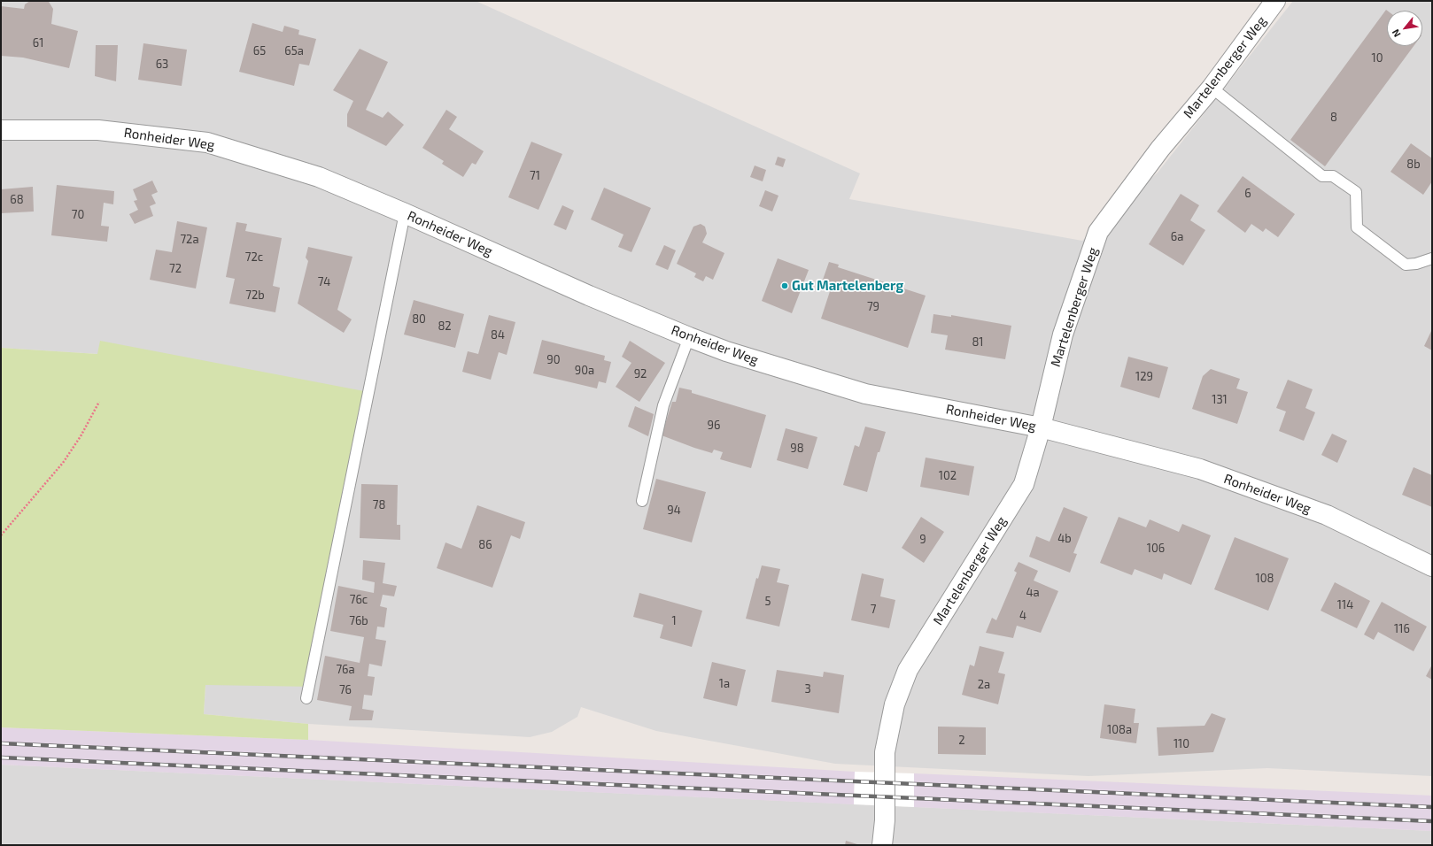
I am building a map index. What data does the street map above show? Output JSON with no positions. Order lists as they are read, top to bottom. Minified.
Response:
{"streets":{"street":["Martelenberger Weg","Ronheider Weg"]},"crossings":[["Martelenberger Weg","Ronheider Weg"]],"places":["Gut Martelenberg"],"house_numbers":["61","65","65a","10","63","8","8b","71","6","68","70","6a","72a","72c","72","74","72b","79","80","82","84","81","90","90a","92","129","131","96","98","102","78","94","4b","9","86","106","108","4a","76c","5","114","7","4","76b","1","116","76a","1a","2a","3","76","108a","2","110"],"north":"bottom left"}
